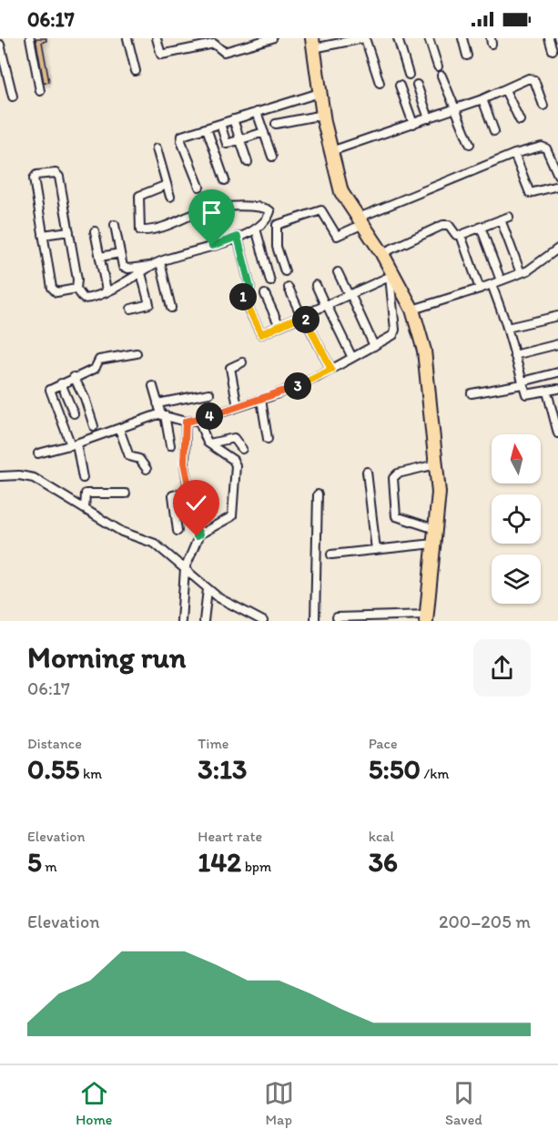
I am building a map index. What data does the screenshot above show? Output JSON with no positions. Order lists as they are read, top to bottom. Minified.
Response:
{"north":"top","page":{"status":"06:17","pins":["1","2","3","4"],"heading":["Morning run","06:17"],"stats":[["Distance","0.55 km"],["Time","3:13"],["Pace","5:50 /km"],["Elevation","5 m"],["Heart rate","142 bpm"],["kcal","36"]],"chart":["Elevation","200–205 m"],"tabs":["Home","Map","Saved"]}}
